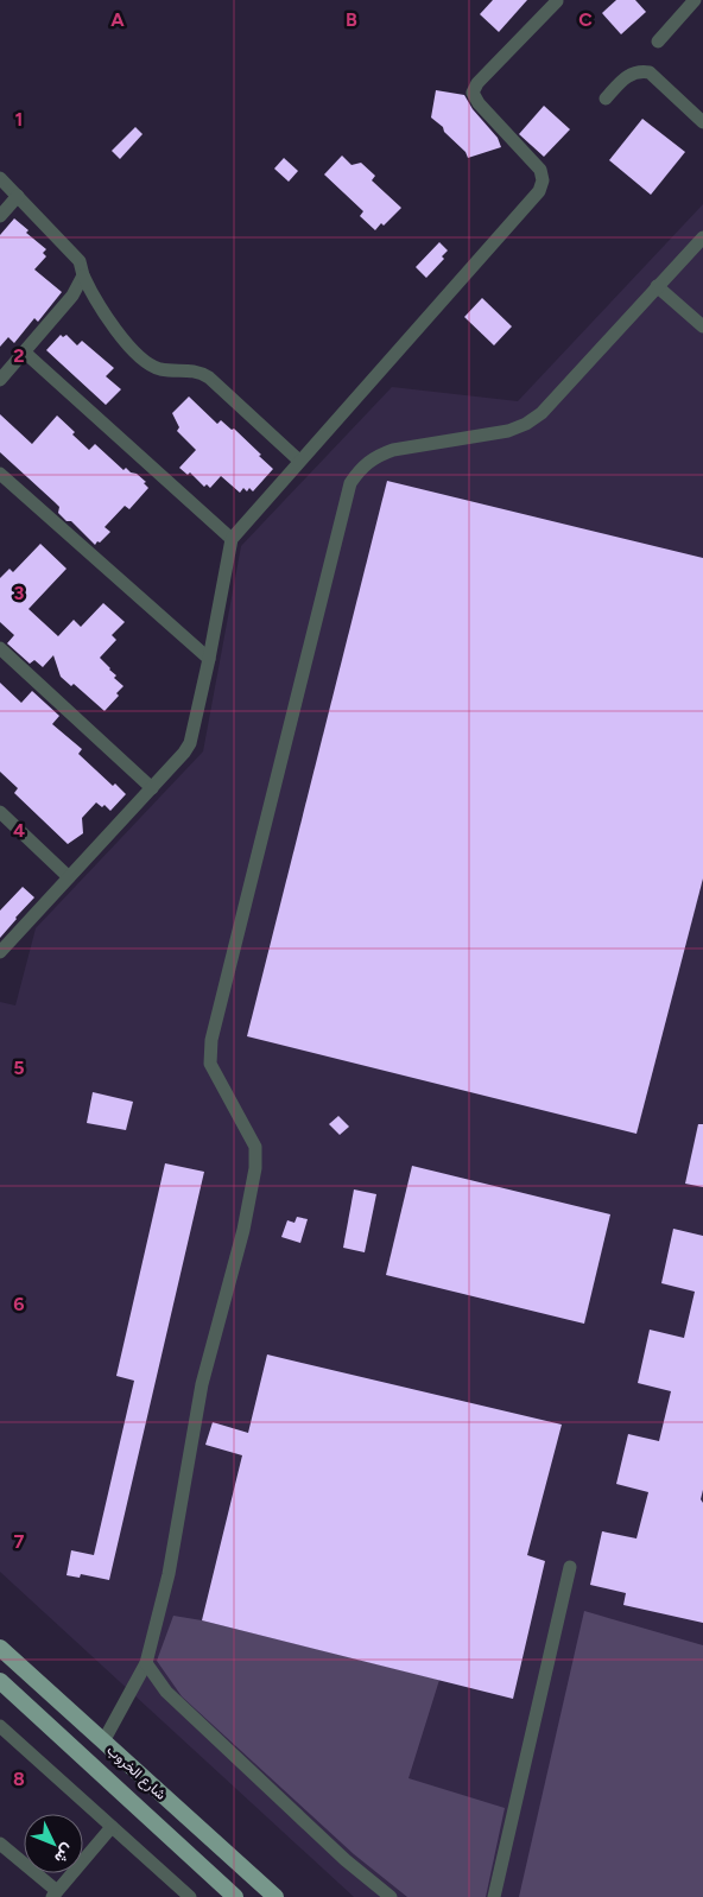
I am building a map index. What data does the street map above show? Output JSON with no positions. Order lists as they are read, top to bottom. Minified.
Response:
{"streets":{"main road":["شارع الخروب"]},"north":"bottom right","grid":{"columns":["A","B","C"],"rows":["1","2","3","4","5","6","7","8"]}}
